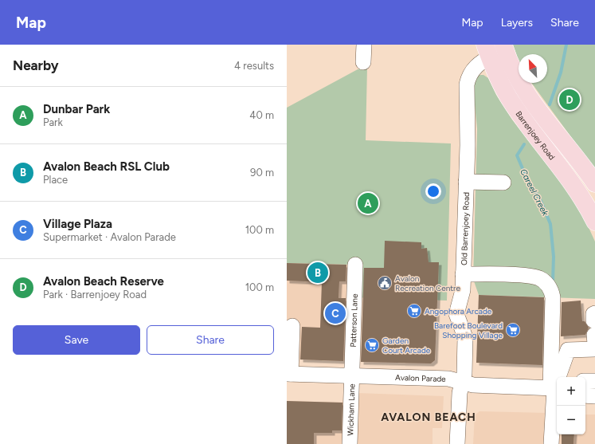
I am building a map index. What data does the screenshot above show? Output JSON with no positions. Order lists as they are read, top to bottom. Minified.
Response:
{"streets":{"main road":["Barrenjoey Road"],"street":["Old Barrenjoey Road","Patterson Lane","Avalon Parade","Wickham Lane"]},"crossings":[["Barrenjoey Road","Old Barrenjoey Road"],["Old Barrenjoey Road","Avalon Parade"],["Patterson Lane","Avalon Parade"],["Patterson Lane","Wickham Lane"],["Avalon Parade","Wickham Lane"]],"districts":["AVALON BEACH"],"water":["Careel Creek"],"places":{"public building":["Avalon Recreation Centre"],"supermarket":["Angophora Arcade","Barefoot Boulevard Shopping Village","Garden Court Arcade"]},"north":"top left","page":{"header":"Map","nav":["Map","Layers","Share"],"heading":["Nearby","4 results"],"list":[{"mark":"A","name":"Dunbar Park","note":"Park","value":"40 m"},{"mark":"B","name":"Avalon Beach RSL Club","note":"Place","value":"90 m"},{"mark":"C","name":"Village Plaza","note":"Supermarket · Avalon Parade","value":"100 m"},{"mark":"D","name":"Avalon Beach Reserve","note":"Park · Barrenjoey Road","value":"100 m"}],"pins":["D","A","B","C"],"buttons":["Save","Share"],"map_buttons":["+","−"]}}
